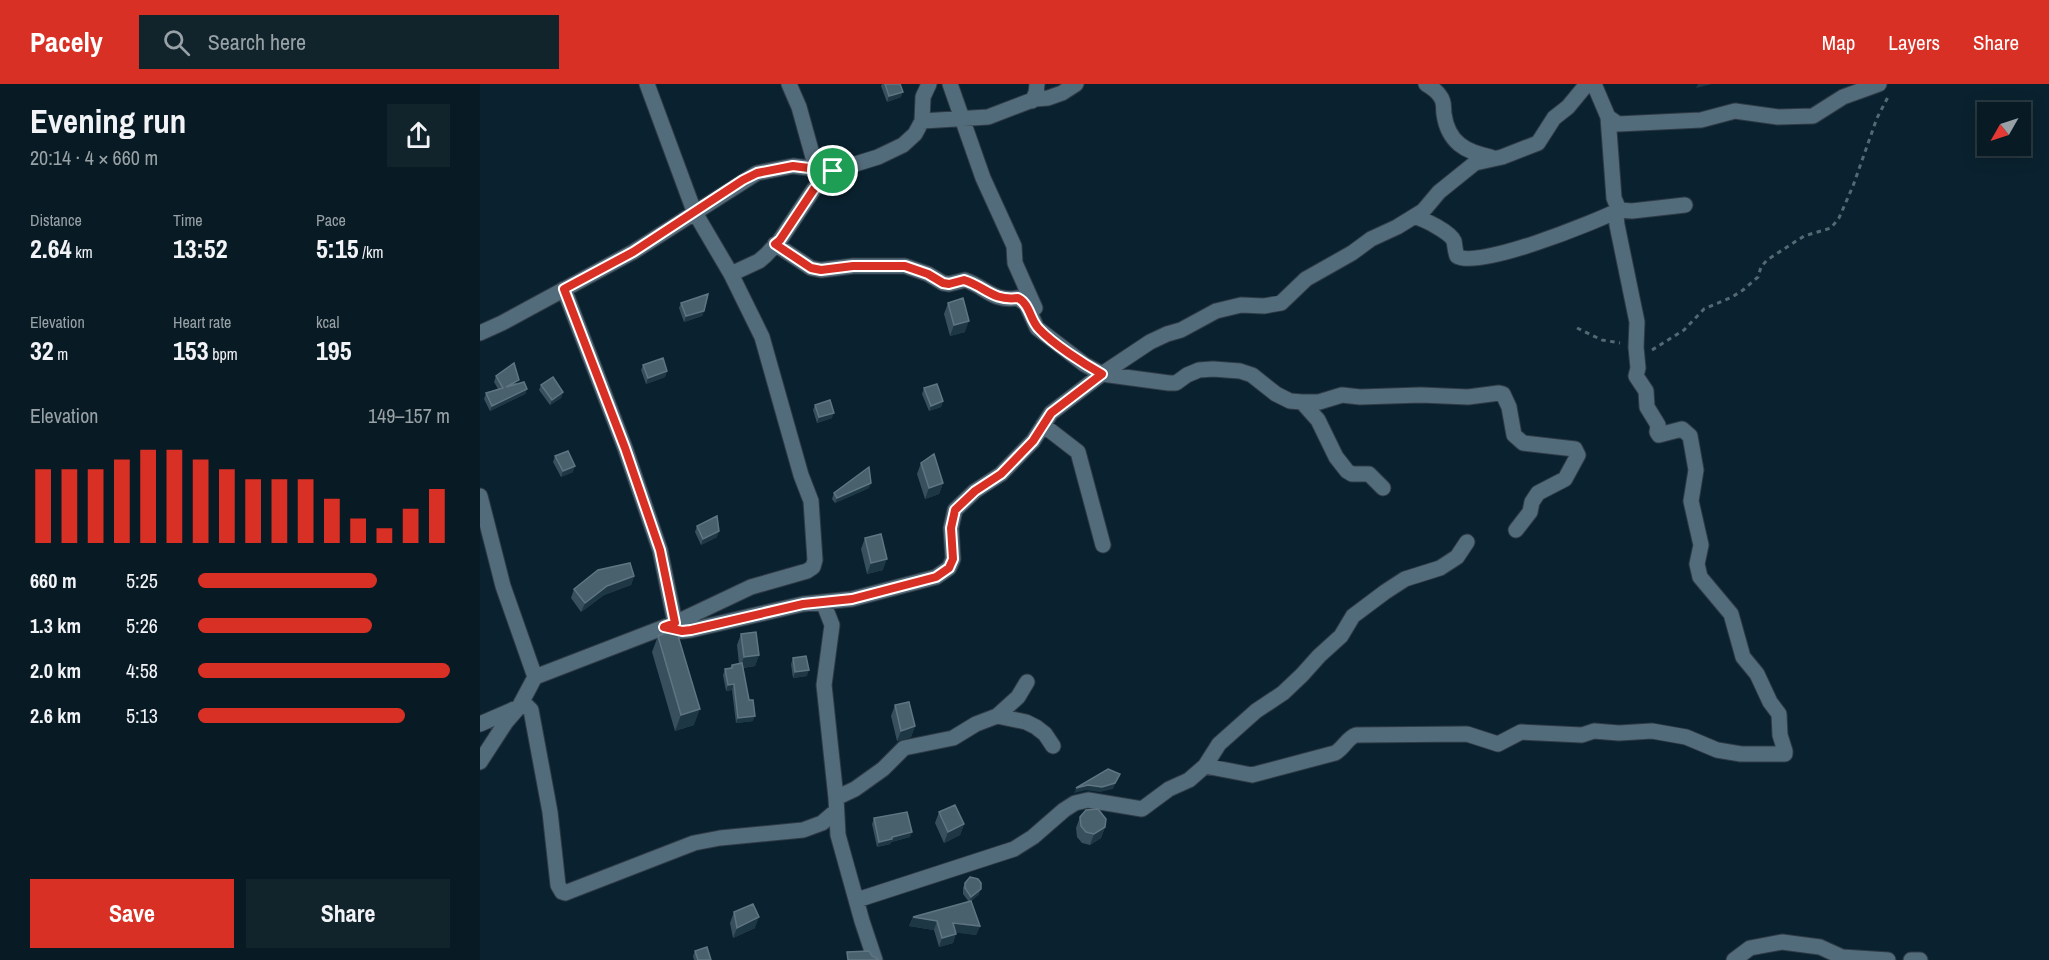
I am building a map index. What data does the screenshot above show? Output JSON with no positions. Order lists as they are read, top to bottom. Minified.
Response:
{"north":"bottom left","page":{"header":"Pacely","search":"Search here","nav":["Map","Layers","Share"],"heading":["Evening run","20:14 · 4 × 660 m"],"stats":[["Distance","2.64 km"],["Time","13:52"],["Pace","5:15 /km"],["Elevation","32 m"],["Heart rate","153 bpm"],["kcal","195"]],"chart":["Elevation","149–157 m"],"list":[{"name":"660 m","note":"5:25"},{"name":"1.3 km","note":"5:26"},{"name":"2.0 km","note":"4:58"},{"name":"2.6 km","note":"5:13"}],"buttons":["Save","Share"]}}
